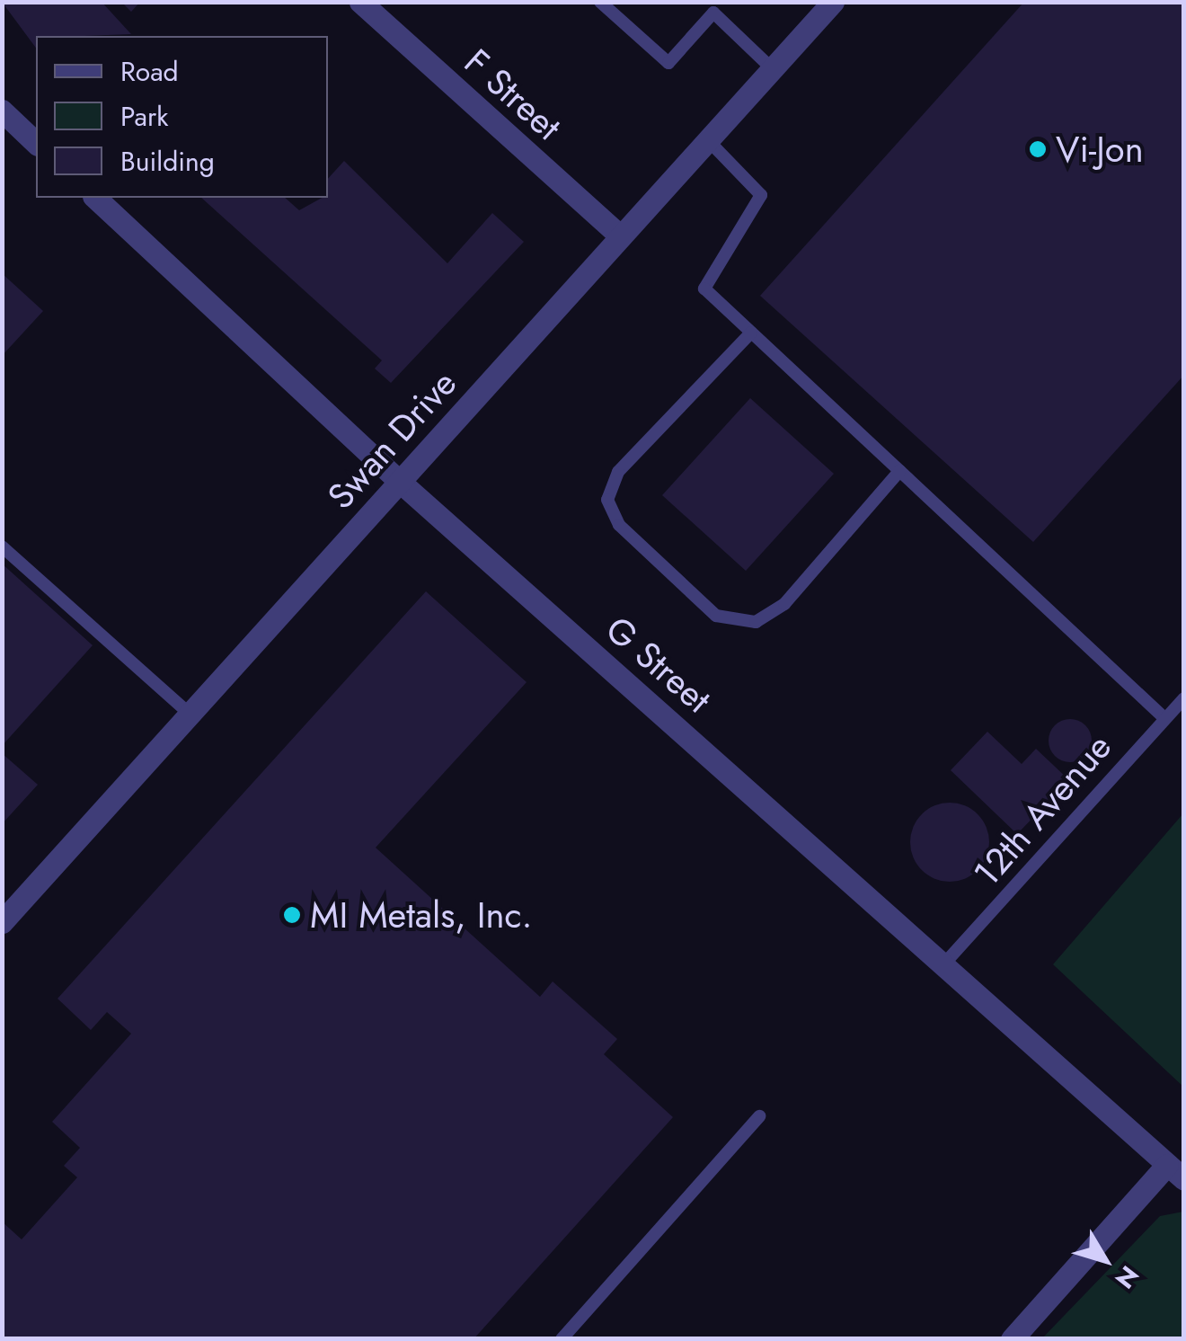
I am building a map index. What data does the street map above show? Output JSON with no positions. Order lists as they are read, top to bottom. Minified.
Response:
{"streets":{"street":["F Street","Swan Drive","G Street"],"lane":["12th Avenue"]},"crossings":[["F Street","Swan Drive"],["Swan Drive","G Street"],["G Street","12th Avenue"]],"places":["Vi-Jon","MI Metals, Inc."],"legend":["Road","Park","Building"],"north":"bottom right"}
